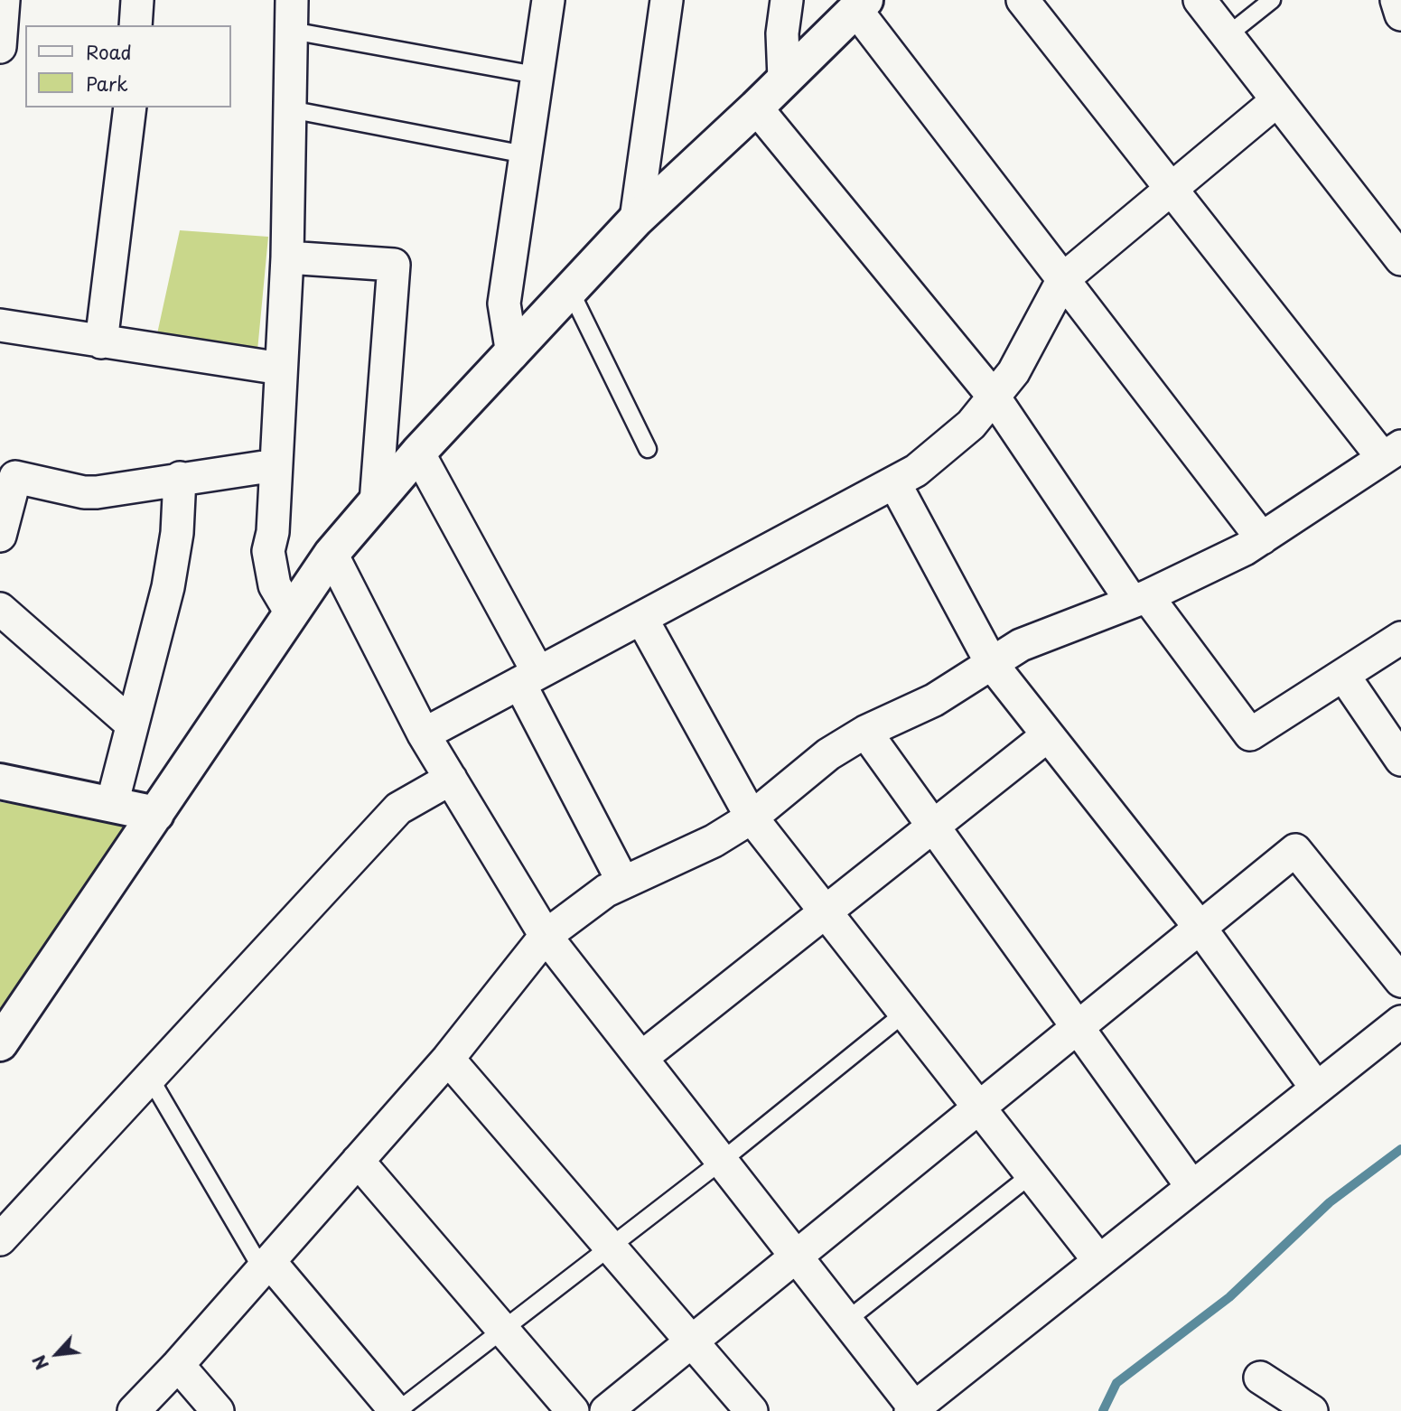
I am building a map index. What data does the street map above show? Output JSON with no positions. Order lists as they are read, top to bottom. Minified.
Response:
{"legend":["Road","Park"],"north":"bottom left"}
